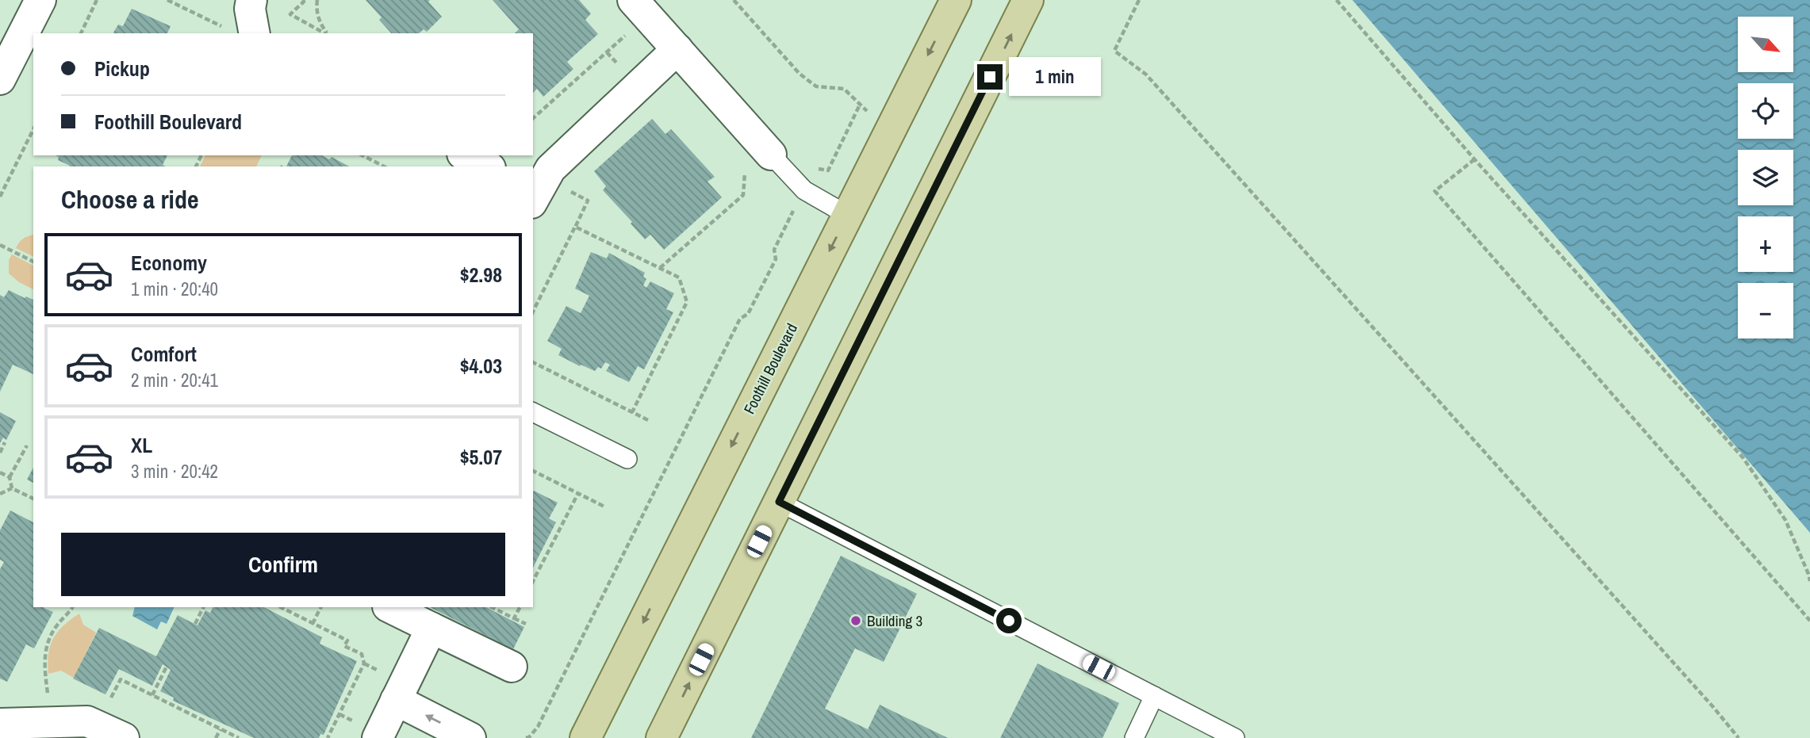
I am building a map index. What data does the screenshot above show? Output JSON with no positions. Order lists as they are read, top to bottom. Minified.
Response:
{"streets":{"main road":["Foothill Boulevard"]},"places":["Building 3"],"north":"bottom right","page":{"map_buttons":["+","−"],"banner":["Pickup","Foothill Boulevard"],"bubble":"1 min","heading":"Choose a ride","list":[{"name":"Economy","note":"1 min · 20:40","value":"$2.98"},{"name":"Comfort","note":"2 min · 20:41","value":"$4.03"},{"name":"XL","note":"3 min · 20:42","value":"$5.07"}],"buttons":"Confirm"}}
